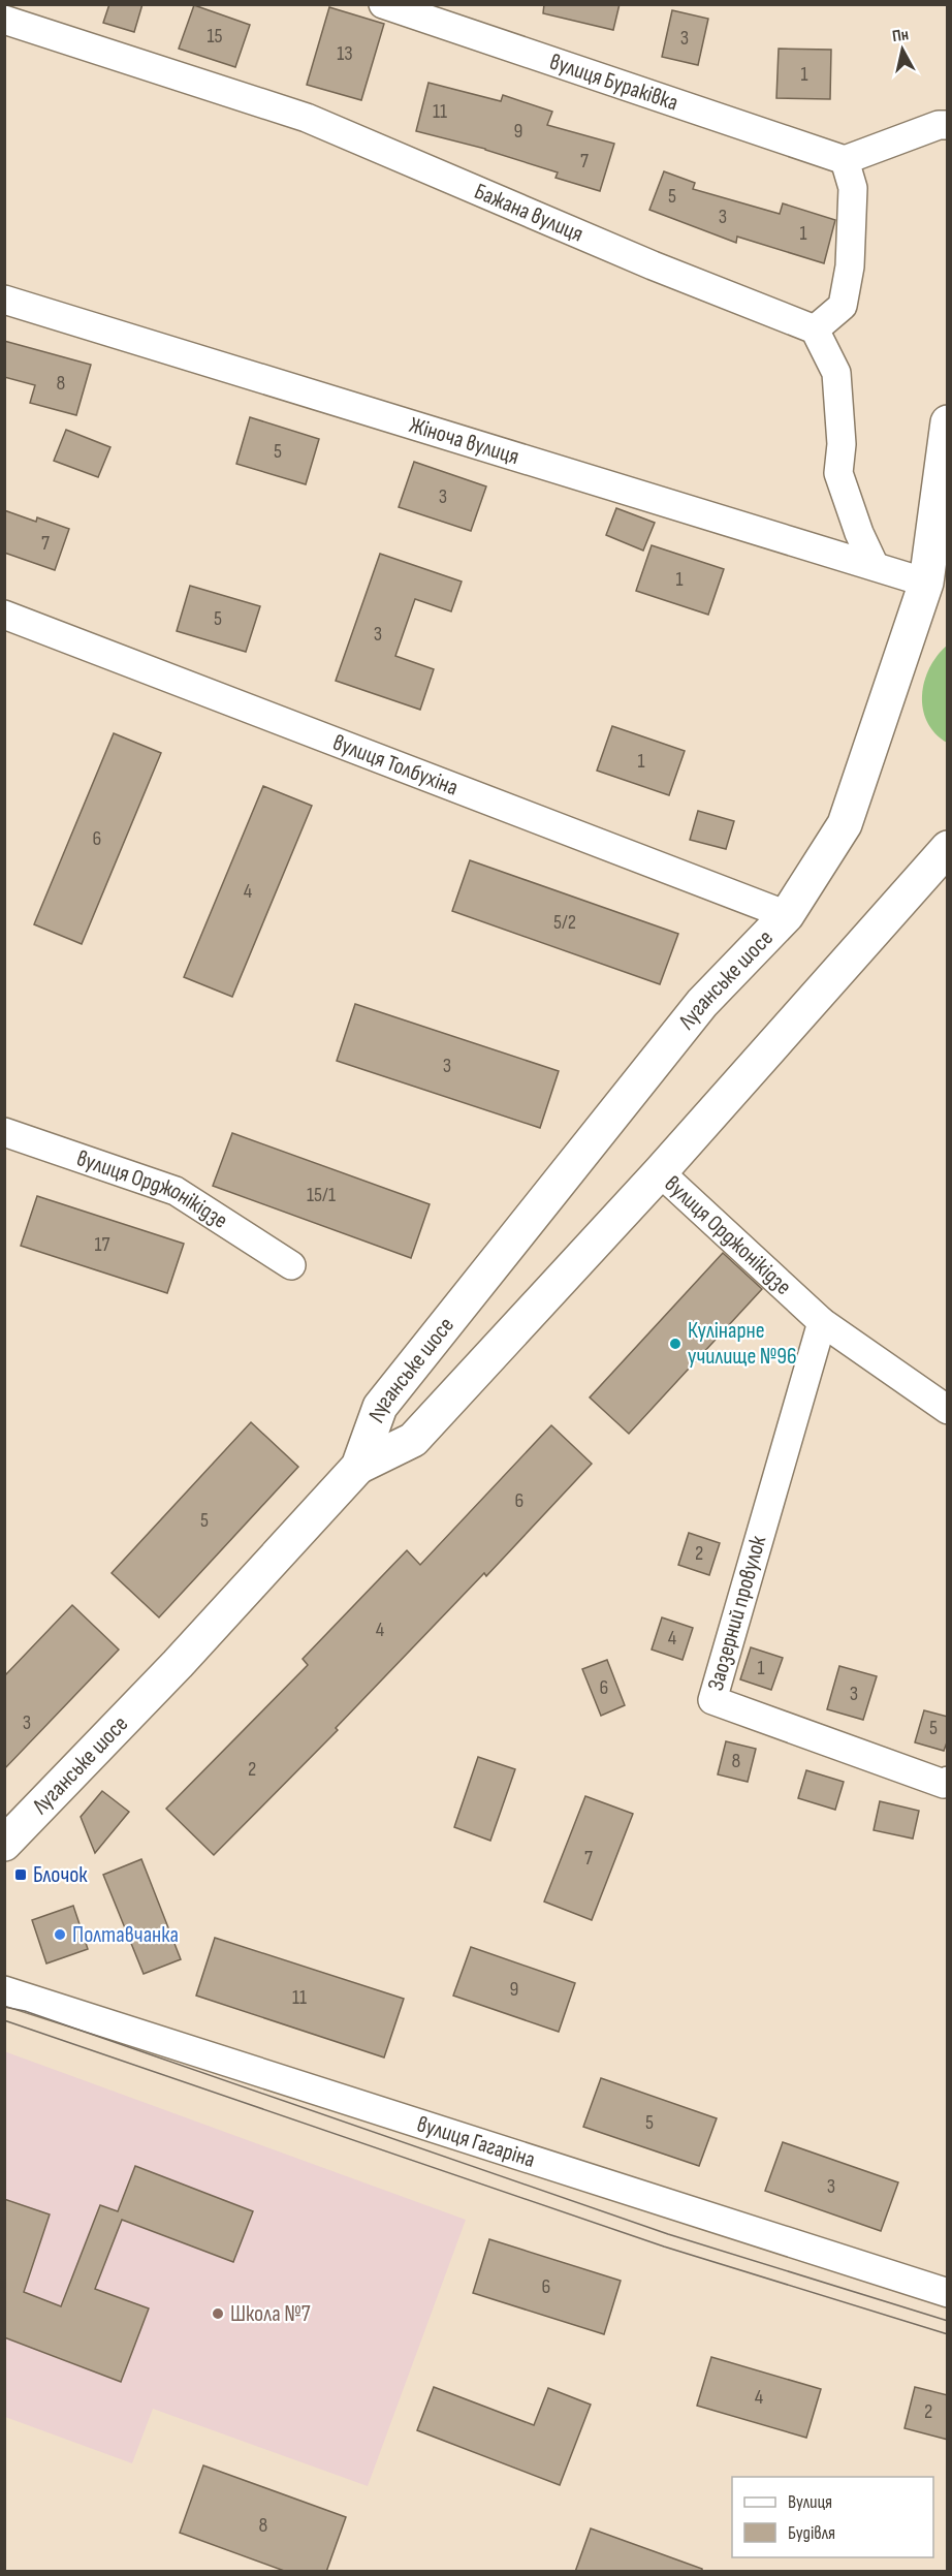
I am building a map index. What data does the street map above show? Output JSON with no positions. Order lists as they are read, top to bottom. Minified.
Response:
{"streets":{"main road":["Луганське шосе"],"street":["вулиця Бураківка","Бажана вулиця","Жіноча вулиця","вулиця Толбухіна","вулиця Орджонікідзе","Заозерний провулок","вулиця Гагаріна"]},"crossings":[["Жіноча вулиця","Луганське шосе"],["вулиця Толбухіна","Луганське шосе"],["Луганське шосе","вулиця Орджонікідзе"],["вулиця Орджонікідзе","Заозерний провулок"]],"places":{"other":["Кулінарне училище №96","Полтавчанка","Школа №7"],"transit":["Блочок"]},"house_numbers":["15","3","13","1","11","9","7","5","3","1","8","5","3","7","1","5","3","1","6","4","5/2","3","15/1","17","6","5","2","4","4","1","6","3","3","5","8","2","7","9","11","5","3","6","4","2","8"],"legend":["Вулиця","Будівля"],"north":"top"}
